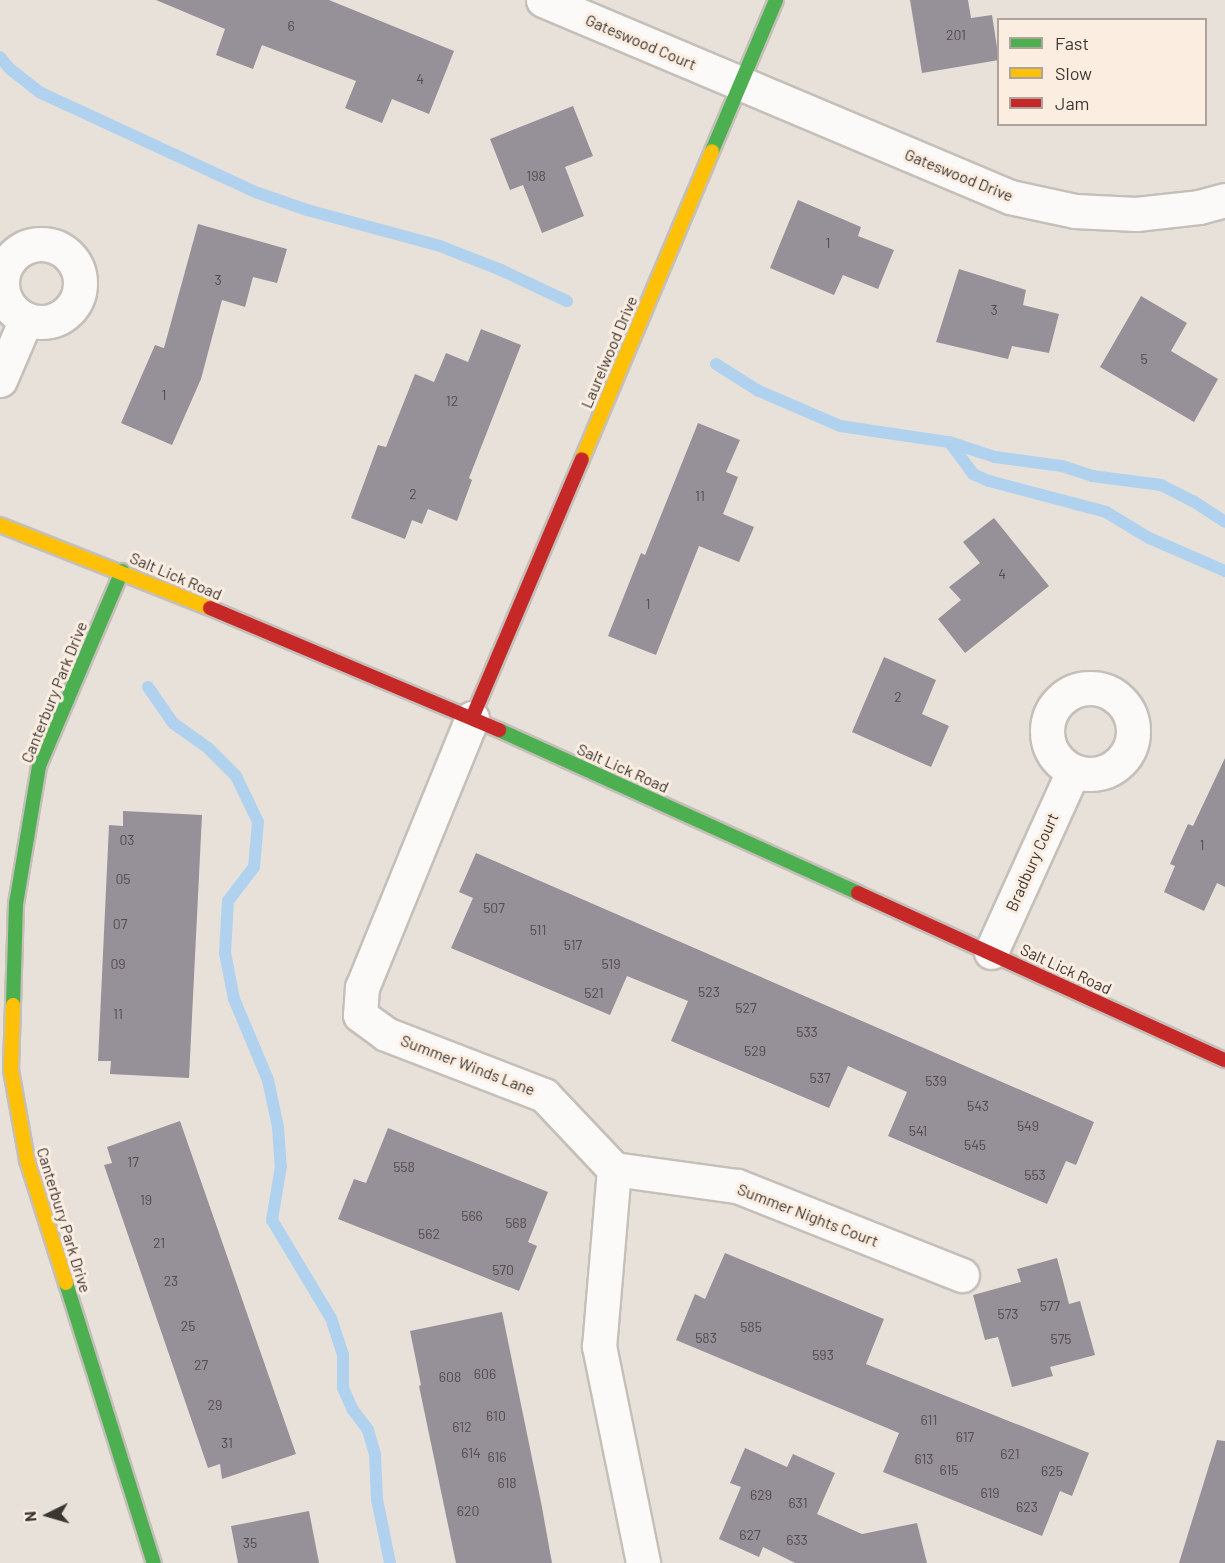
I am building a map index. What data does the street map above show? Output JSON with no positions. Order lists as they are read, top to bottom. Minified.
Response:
{"streets":{"street":["Gateswood Court","Gateswood Drive","Laurelwood Drive","Salt Lick Road","Canterbury Park Drive","Bradbury Court","Summer Winds Lane","Summer Nights Court"]},"crossings":[["Gateswood Court","Gateswood Drive"],["Gateswood Court","Laurelwood Drive"],["Gateswood Drive","Laurelwood Drive"],["Laurelwood Drive","Salt Lick Road"],["Laurelwood Drive","Summer Winds Lane"],["Salt Lick Road","Canterbury Park Drive"],["Salt Lick Road","Bradbury Court"],["Salt Lick Road","Summer Winds Lane"],["Summer Winds Lane","Summer Nights Court"]],"house_numbers":["6","201","4","198","1","3","3","5","1","12","2","11","4","1","2","03","1","05","507","07","511","517","09","519","523","521","527","11","533","529","537","539","543","549","541","545","17","558","553","19","566","568","562","21","570","23","577","573","25","585","583","575","593","27","606","608","29","610","611","612","617","31","614","621","616","613","615","625","618","619","629","631","623","620","627","633","35"],"legend":["Fast","Slow","Jam"],"north":"left"}
